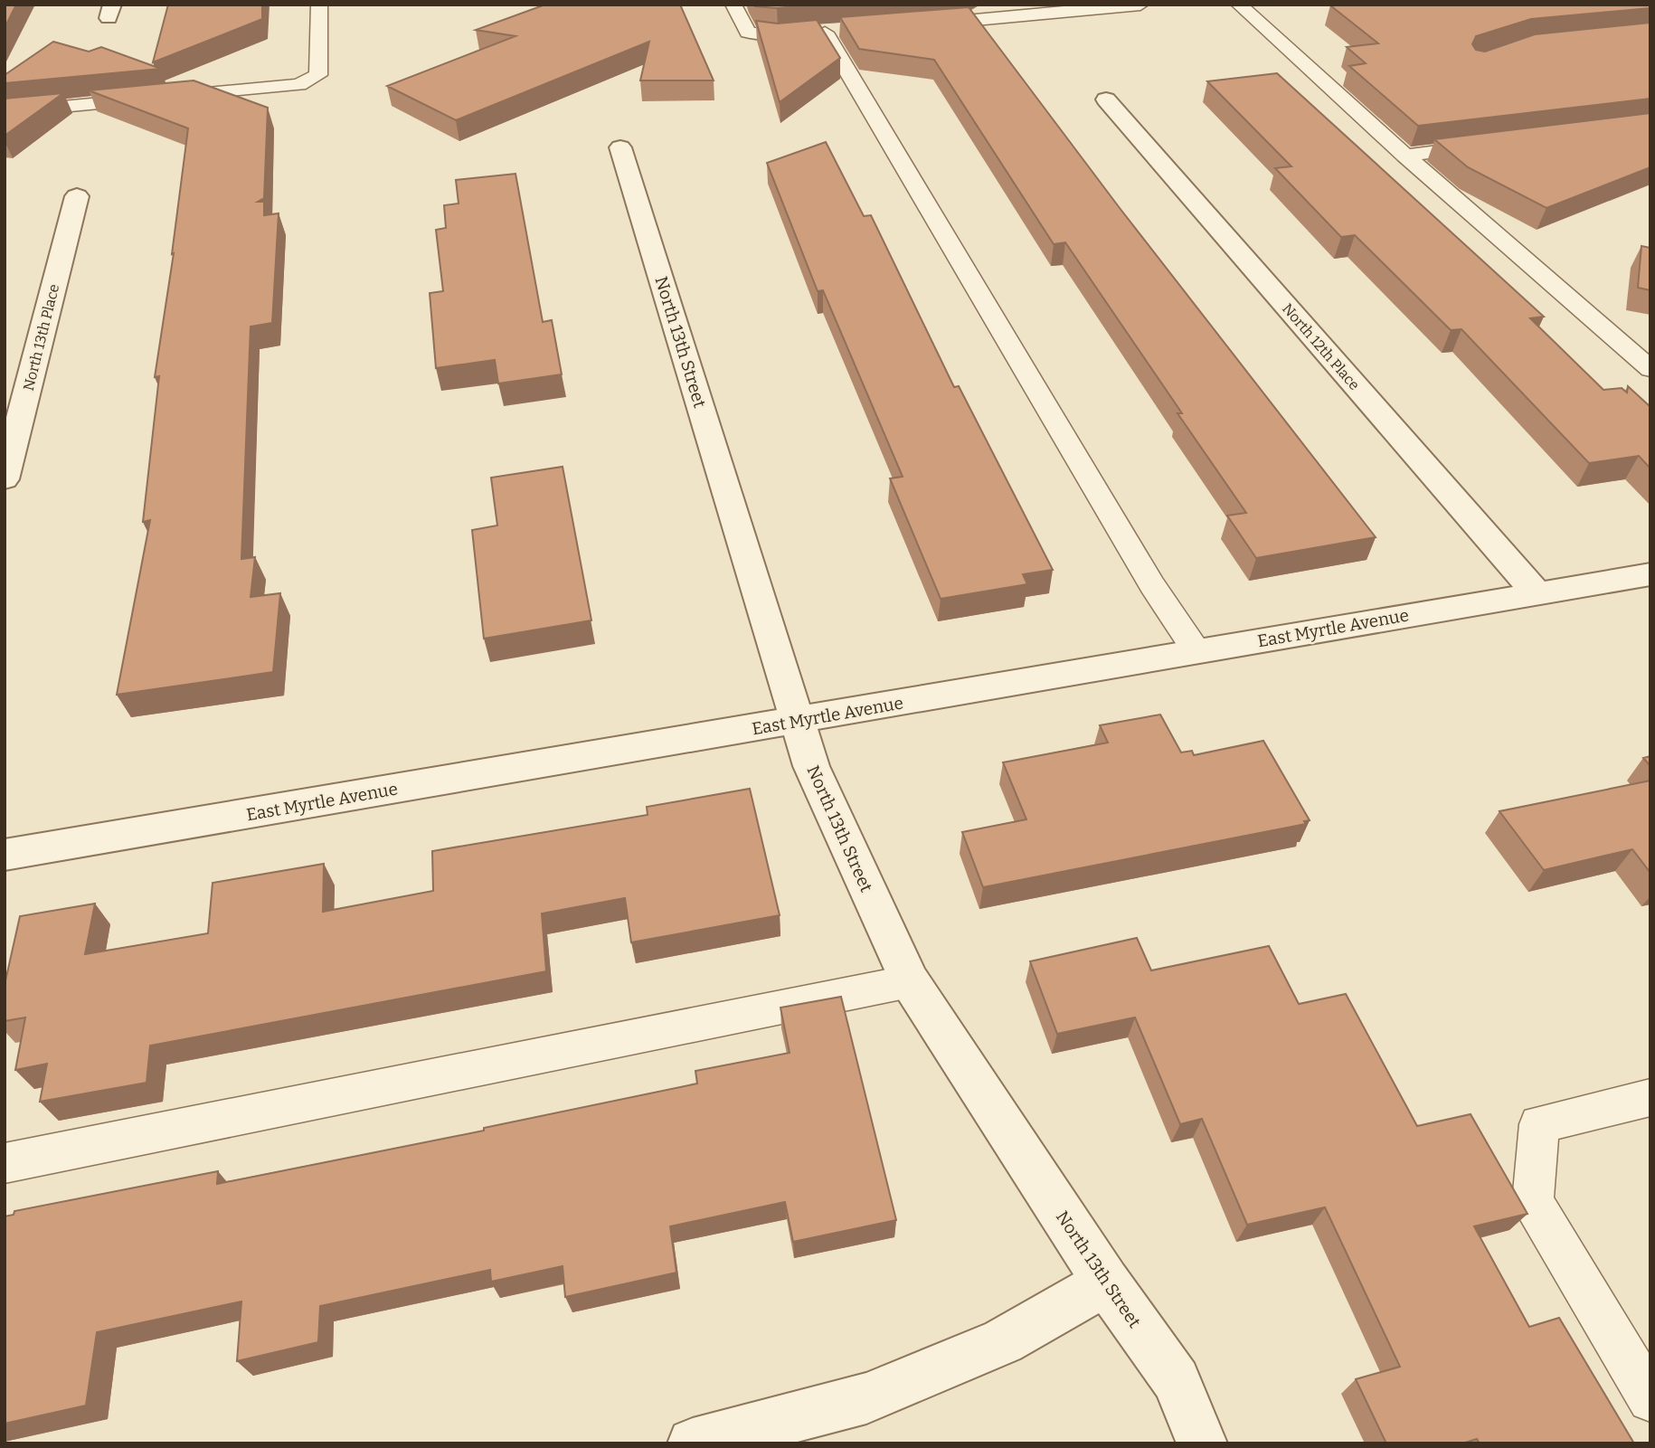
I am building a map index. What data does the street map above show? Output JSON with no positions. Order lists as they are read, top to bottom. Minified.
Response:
{"streets":{"street":["North 13th Place","North 13th Street","North 12th Place","East Myrtle Avenue"]},"crossings":[["North 13th Street","East Myrtle Avenue"],["North 12th Place","East Myrtle Avenue"]]}
